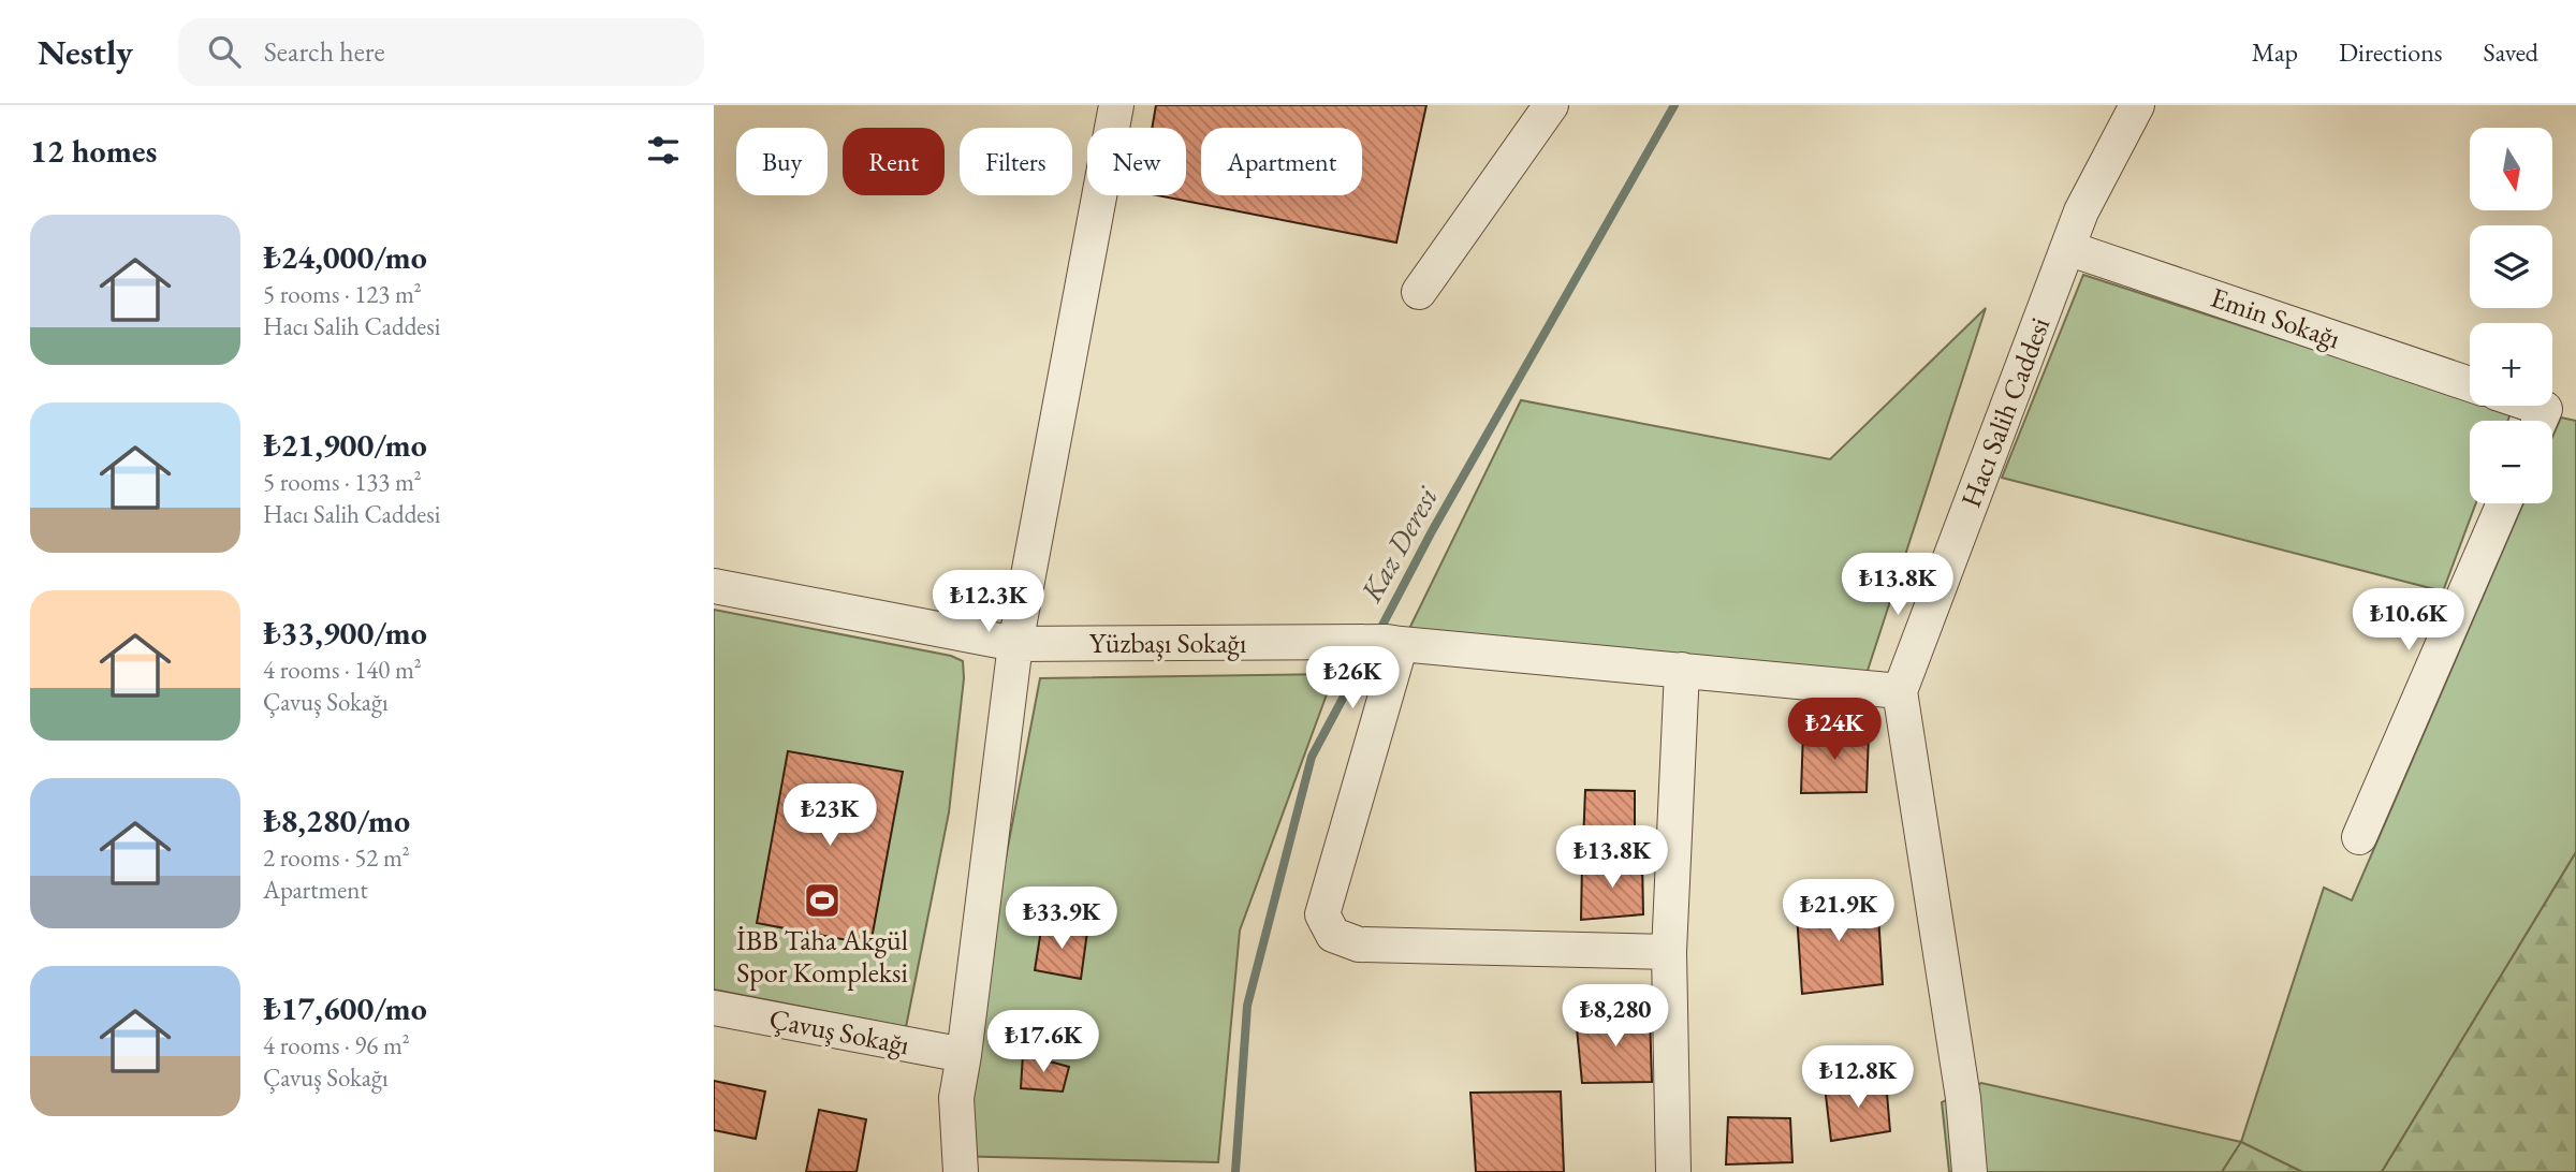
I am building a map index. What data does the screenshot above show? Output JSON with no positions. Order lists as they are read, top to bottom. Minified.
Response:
{"streets":{"street":["Emin Sokağı","Hacı Salih Caddesi","Yüzbaşı Sokağı","Çavuş Sokağı"]},"crossings":[["Emin Sokağı","Hacı Salih Caddesi"],["Hacı Salih Caddesi","Yüzbaşı Sokağı"]],"water":["Kaz Deresi"],"places":{"sports":["İBB Taha Akgül Spor Kompleksi"]},"north":"bottom","page":{"header":"Nestly","search":"Search here","nav":["Map","Directions","Saved"],"heading":"12 homes","map_buttons":["+","−"],"chip":["Buy","Rent","Filters","New","Apartment"],"list":[{"name":"₺24,000/mo","note":"5 rooms · 123 m² · Hacı Salih Caddesi"},{"name":"₺21,900/mo","note":"5 rooms · 133 m² · Hacı Salih Caddesi"},{"name":"₺33,900/mo","note":"4 rooms · 140 m² · Çavuş Sokağı"},{"name":"₺8,280/mo","note":"2 rooms · 52 m² · Apartment"},{"name":"₺17,600/mo","note":"4 rooms · 96 m² · Çavuş Sokağı"}],"price":["₺13.8K","₺12.3K","₺10.6K","₺26K","₺24K","₺23K","₺13.8K","₺21.9K","₺33.9K","₺8,280","₺17.6K","₺12.8K"]}}
